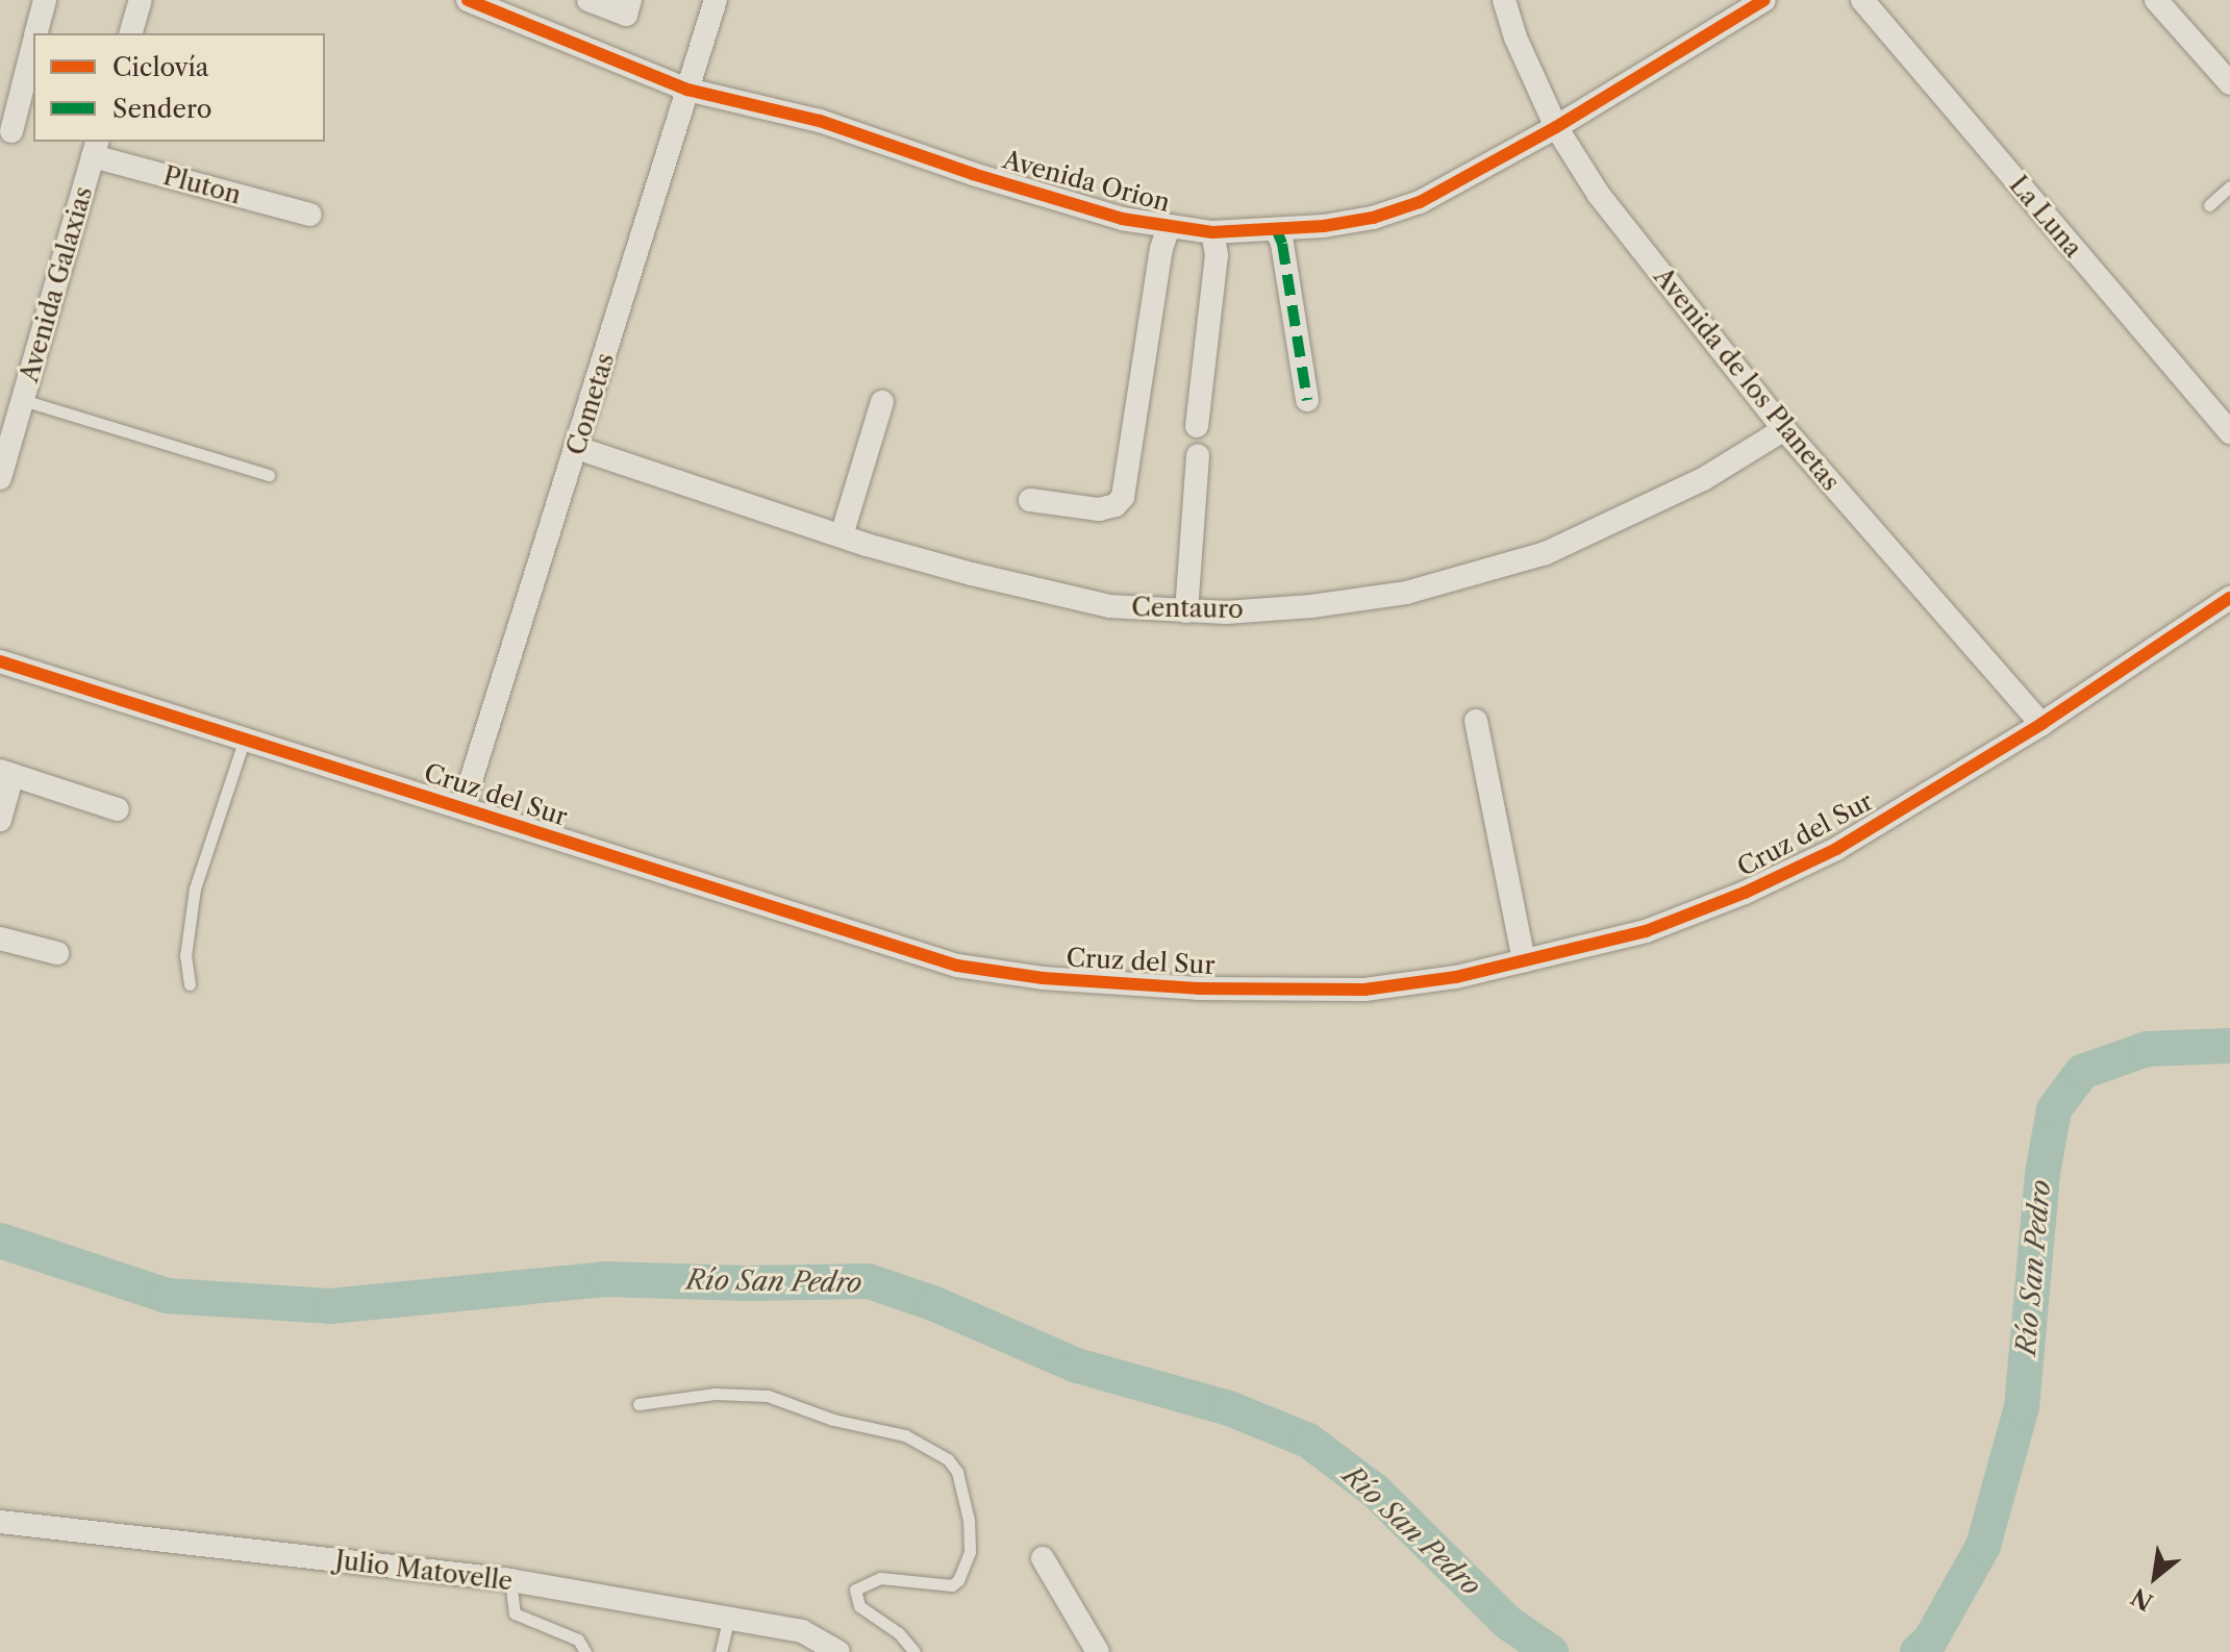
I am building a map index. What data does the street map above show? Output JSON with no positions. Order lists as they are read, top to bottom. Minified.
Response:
{"streets":{"street":["Avenida Orion","Pluton","La Luna","Avenida Galaxias","Avenida de los Planetas","Cometas","Centauro","Cruz del Sur","Julio Matovelle"]},"crossings":[["Avenida Orion","Avenida de los Planetas"],["Avenida Orion","Cometas"],["Pluton","Avenida Galaxias"],["Avenida de los Planetas","Centauro"],["Avenida de los Planetas","Cruz del Sur"],["Cometas","Centauro"],["Cometas","Cruz del Sur"]],"water":["Río San Pedro"],"legend":["Ciclovía","Sendero"],"north":"bottom left"}
